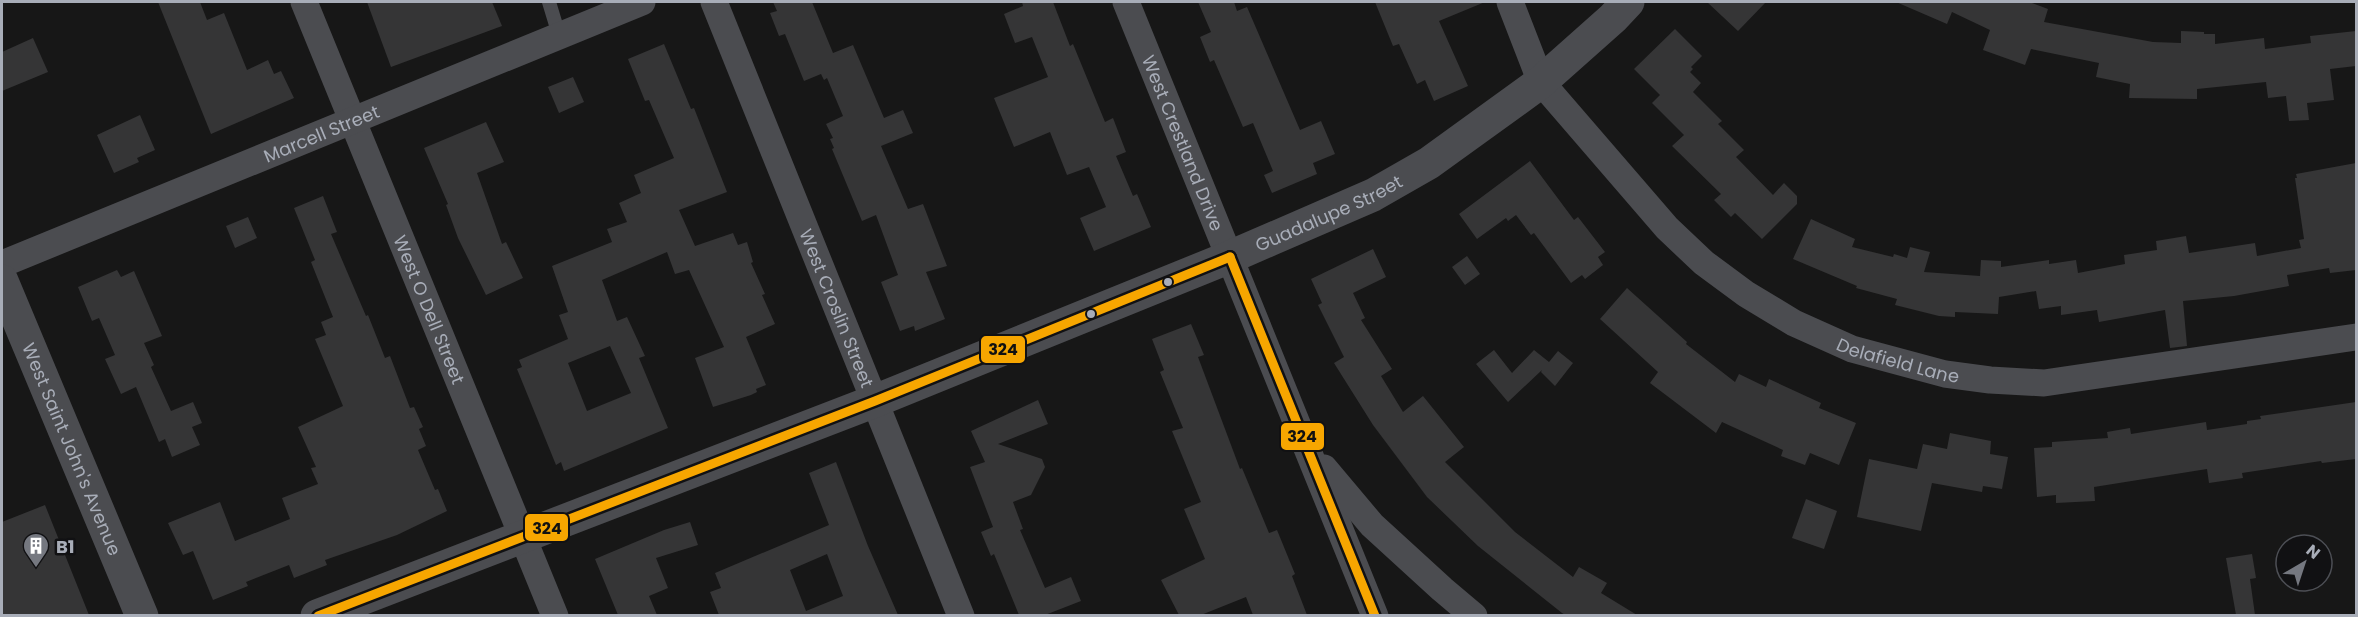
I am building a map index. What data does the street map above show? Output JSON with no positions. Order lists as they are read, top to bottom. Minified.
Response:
{"streets":{"street":["Marcell Street","West Crestland Drive","Guadalupe Street","West O Dell Street","West Croslin Street","Delafield Lane","West Saint John's Avenue"]},"crossings":[["Marcell Street","West O Dell Street"],["West Crestland Drive","Guadalupe Street"],["Guadalupe Street","West O Dell Street"],["Guadalupe Street","West Croslin Street"],["Guadalupe Street","Delafield Lane"]],"places":{"building":["B1"]},"lines":["transit line 324"],"north":"top right"}
